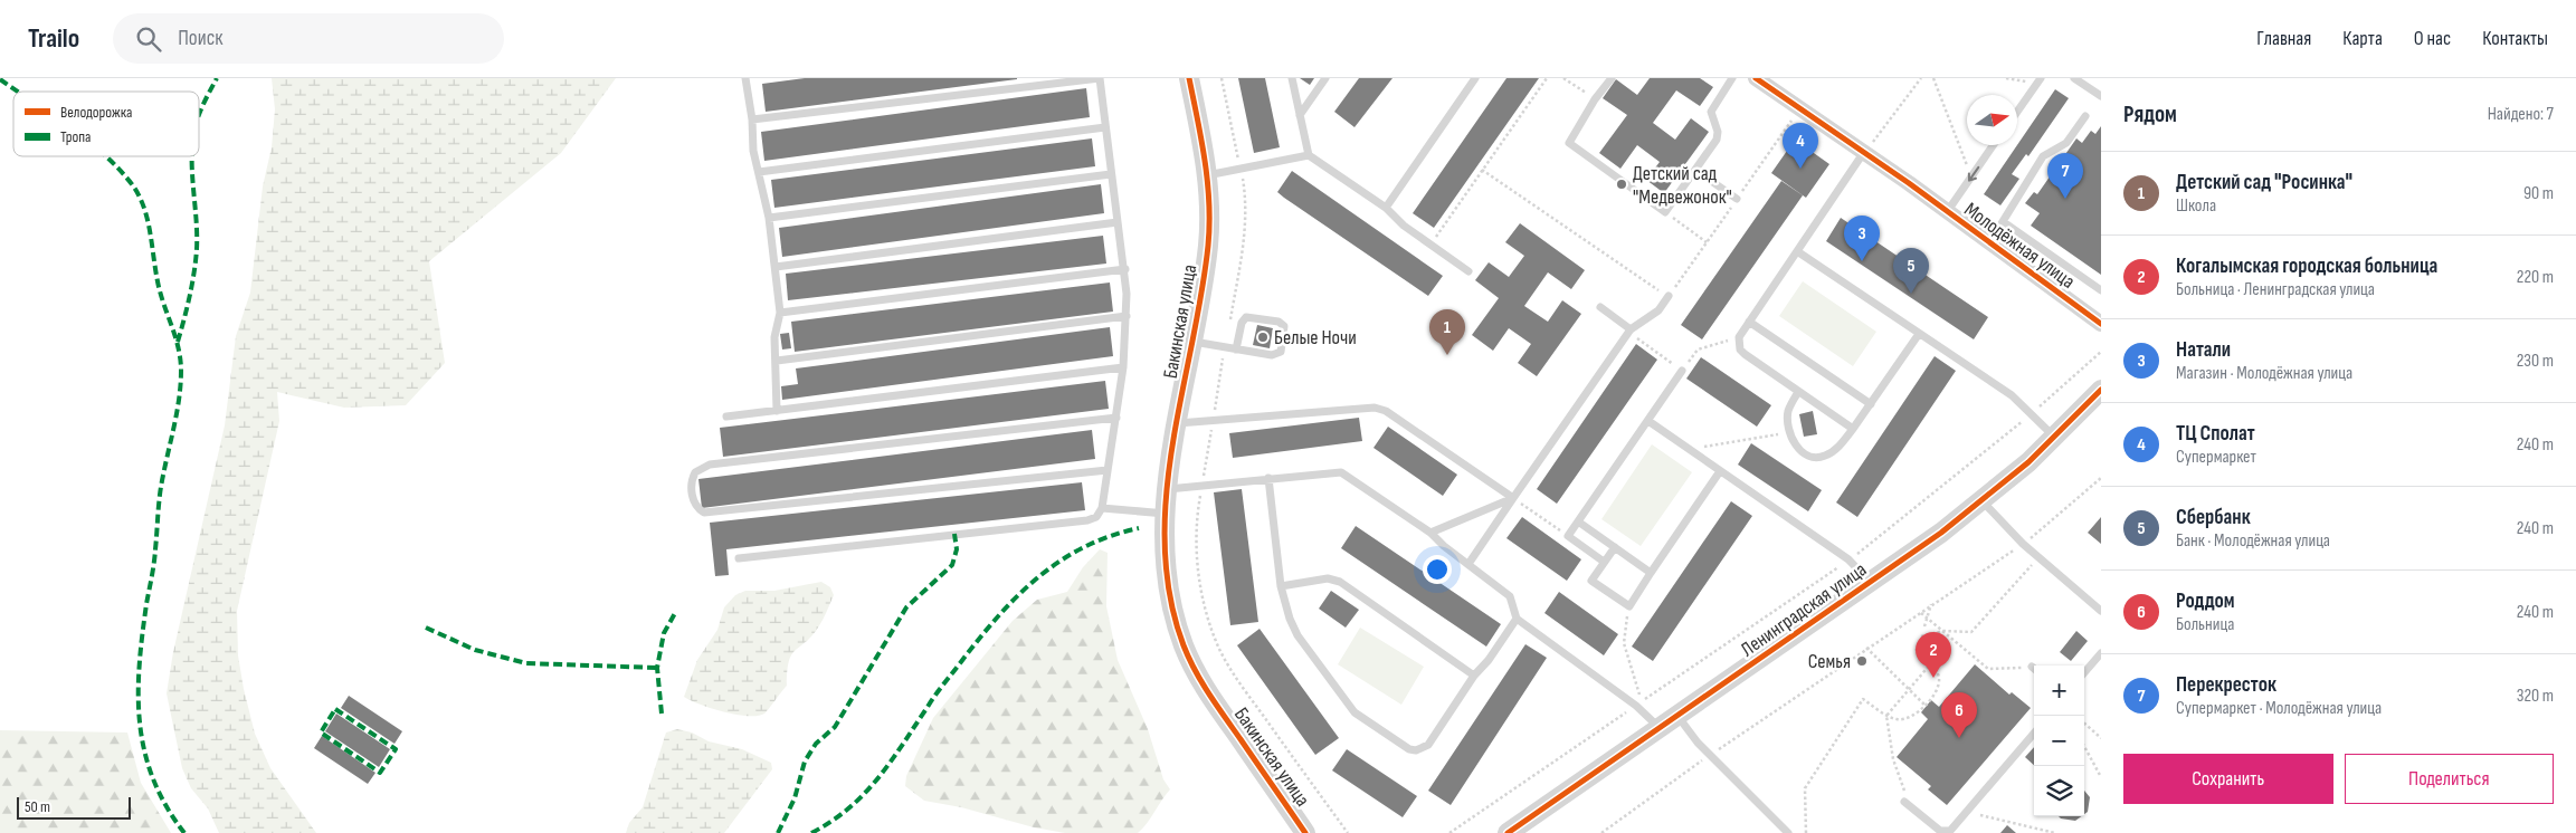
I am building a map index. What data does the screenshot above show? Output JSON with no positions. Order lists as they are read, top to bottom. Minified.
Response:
{"streets":{"street":["Молодёжная улица","Бакинская улица","Ленинградская улица"]},"places":["Детский сад \"Медвежонок\"","Белые Ночи","Семья"],"legend":["Велодорожка","Тропа"],"scale_bar":"50 m","north":"right","page":{"header":"Trailo","search":"Поиск","nav":["Главная","Карта","О нас","Контакты"],"heading":["Рядом","Найдено: 7"],"pins":["4","7","3","5","1","2","6"],"list":[{"mark":"1","name":"Детский сад \"Росинка\"","note":"Школа","value":"90 m"},{"mark":"2","name":"Когалымская городская больница","note":"Больница · Ленинградская улица","value":"220 m"},{"mark":"3","name":"Натали","note":"Магазин · Молодёжная улица","value":"230 m"},{"mark":"4","name":"ТЦ Сполат","note":"Супермаркет","value":"240 m"},{"mark":"5","name":"Сбербанк","note":"Банк · Молодёжная улица","value":"240 m"},{"mark":"6","name":"Роддом","note":"Больница","value":"240 m"},{"mark":"7","name":"Перекресток","note":"Супермаркет · Молодёжная улица","value":"320 m"}],"map_buttons":["+","−"],"buttons":["Сохранить","Поделиться"],"scale":"50 m"}}
